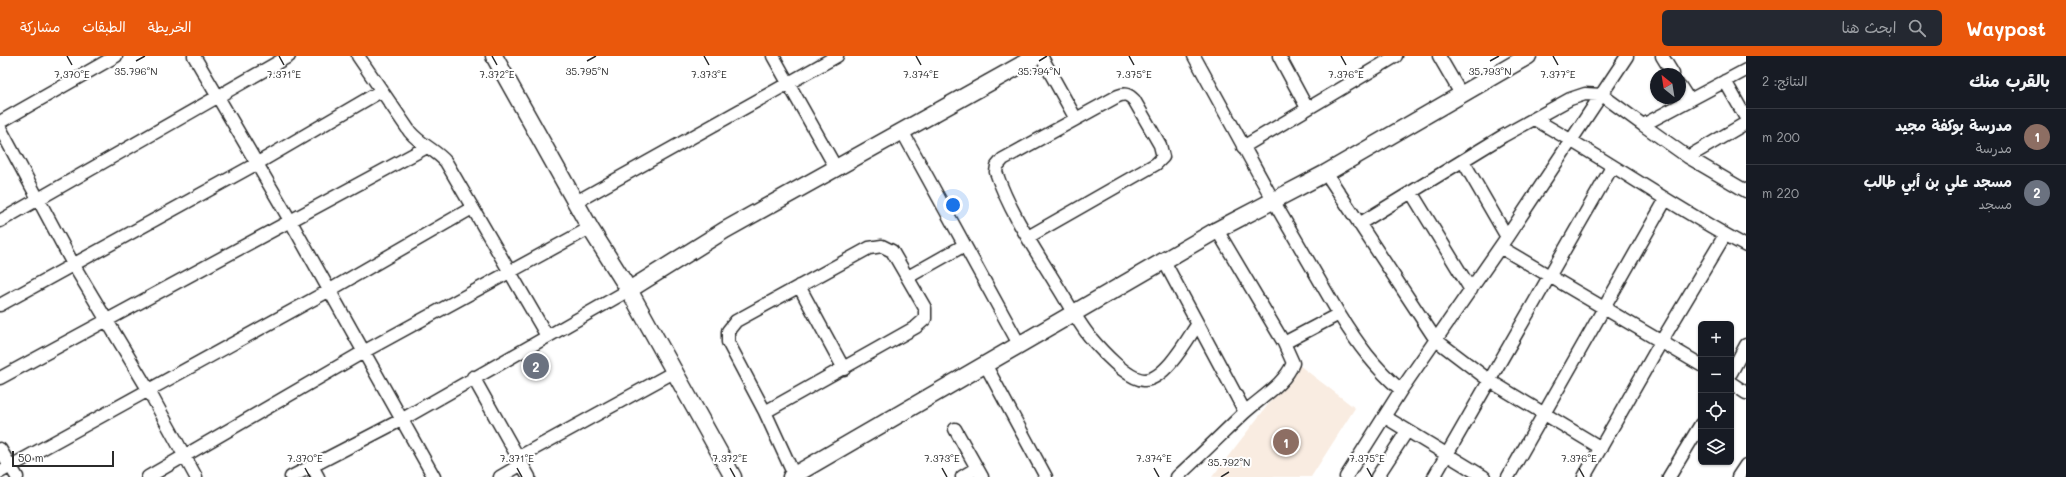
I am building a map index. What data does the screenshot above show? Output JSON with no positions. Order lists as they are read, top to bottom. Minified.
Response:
{"scale_bar":"50 m","north":"top left","page":{"header":"Waypost","search":"ابحث هنا","nav":["الخريطة","الطبقات","مشاركة"],"heading":["بالقرب منك","النتائج: 2"],"list":[{"mark":"1","name":"مدرسة بوكفة مجيد","note":"مدرسة","value":"200 m"},{"mark":"2","name":"مسجد علي بن أبي طالب","note":"مسجد","value":"220 m"}],"map_buttons":["+","−"],"pins":["2","1"],"scale":"50 m"},"coordinates":["35.796°N","35.795°N","35.794°N","35.793°N","7.370°E","7.371°E","7.372°E","7.373°E","7.374°E","7.375°E","7.376°E","7.377°E","35.792°N"]}
